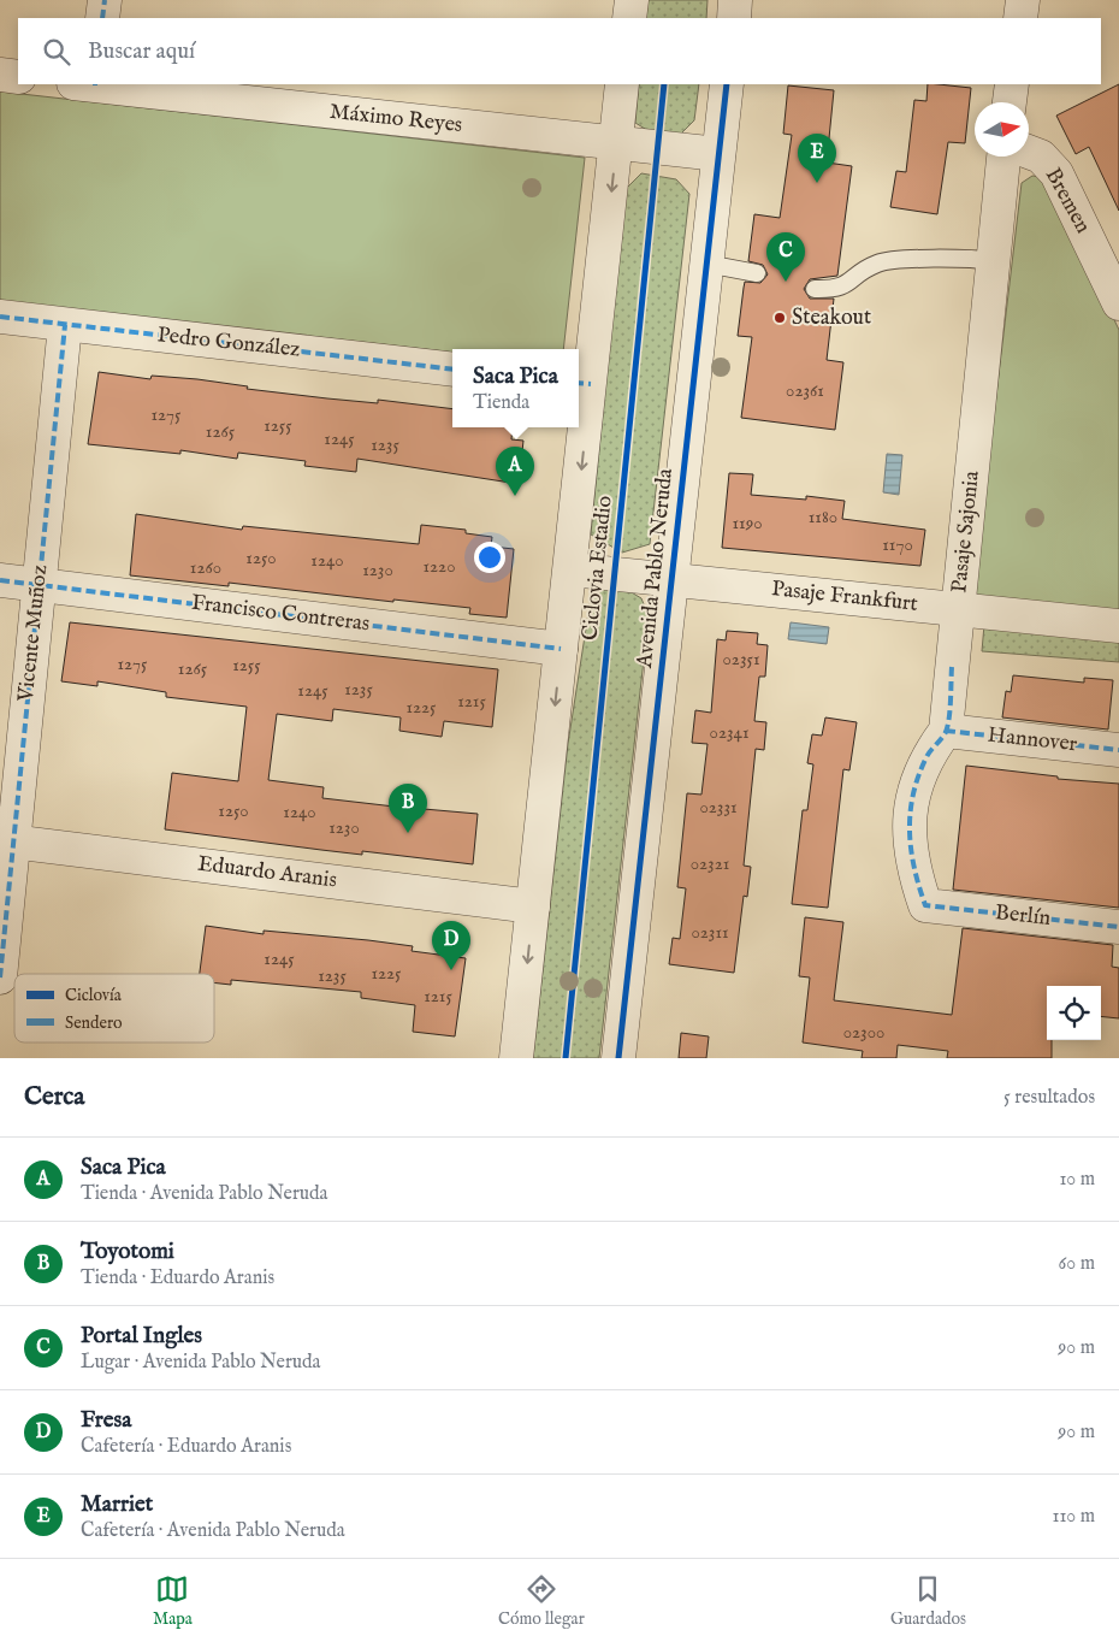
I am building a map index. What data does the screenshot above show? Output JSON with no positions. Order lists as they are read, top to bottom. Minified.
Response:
{"streets":{"street":["Máximo Reyes","Bremen","Pedro González","Pasaje Sajonia","Avenida Pablo Neruda","Pasaje Frankfurt","Francisco Contreras","Vicente Muñoz","Hannover","Eduardo Aranis","Berlín"],"cycle path":["Ciclovia Estadio"]},"crossings":[["Máximo Reyes","Avenida Pablo Neruda"],["Pedro González","Vicente Muñoz"],["Pasaje Sajonia","Pasaje Frankfurt"],["Pasaje Sajonia","Hannover"],["Pasaje Sajonia","Berlín"],["Avenida Pablo Neruda","Pasaje Frankfurt"],["Francisco Contreras","Vicente Muñoz"],["Vicente Muñoz","Eduardo Aranis"],["Hannover","Berlín"]],"places":["Steakout"],"house_numbers":["02361","1275","1255","1265","1245","1235","1180","1190","1170","1250","1240","1220","1260","1230","02351","1275","1255","1265","1235","1245","1215","1225","02341","02331","1250","1240","1230","02321","02311","1245","1225","1235","1215","02300"],"legend":["Ciclovía","Sendero"],"north":"right","page":{"search":"Buscar aquí","pins":["E","C","A","B","D"],"popup":["Saca Pica","Tienda"],"heading":["Cerca","5 resultados"],"list":[{"mark":"A","name":"Saca Pica","note":"Tienda · Avenida Pablo Neruda","value":"10 m"},{"mark":"B","name":"Toyotomi","note":"Tienda · Eduardo Aranis","value":"60 m"},{"mark":"C","name":"Portal Ingles","note":"Lugar · Avenida Pablo Neruda","value":"90 m"},{"mark":"D","name":"Fresa","note":"Cafetería · Eduardo Aranis","value":"90 m"},{"mark":"E","name":"Marriet","note":"Cafetería · Avenida Pablo Neruda","value":"110 m"}],"nav":["Mapa","Cómo llegar","Guardados"]}}
